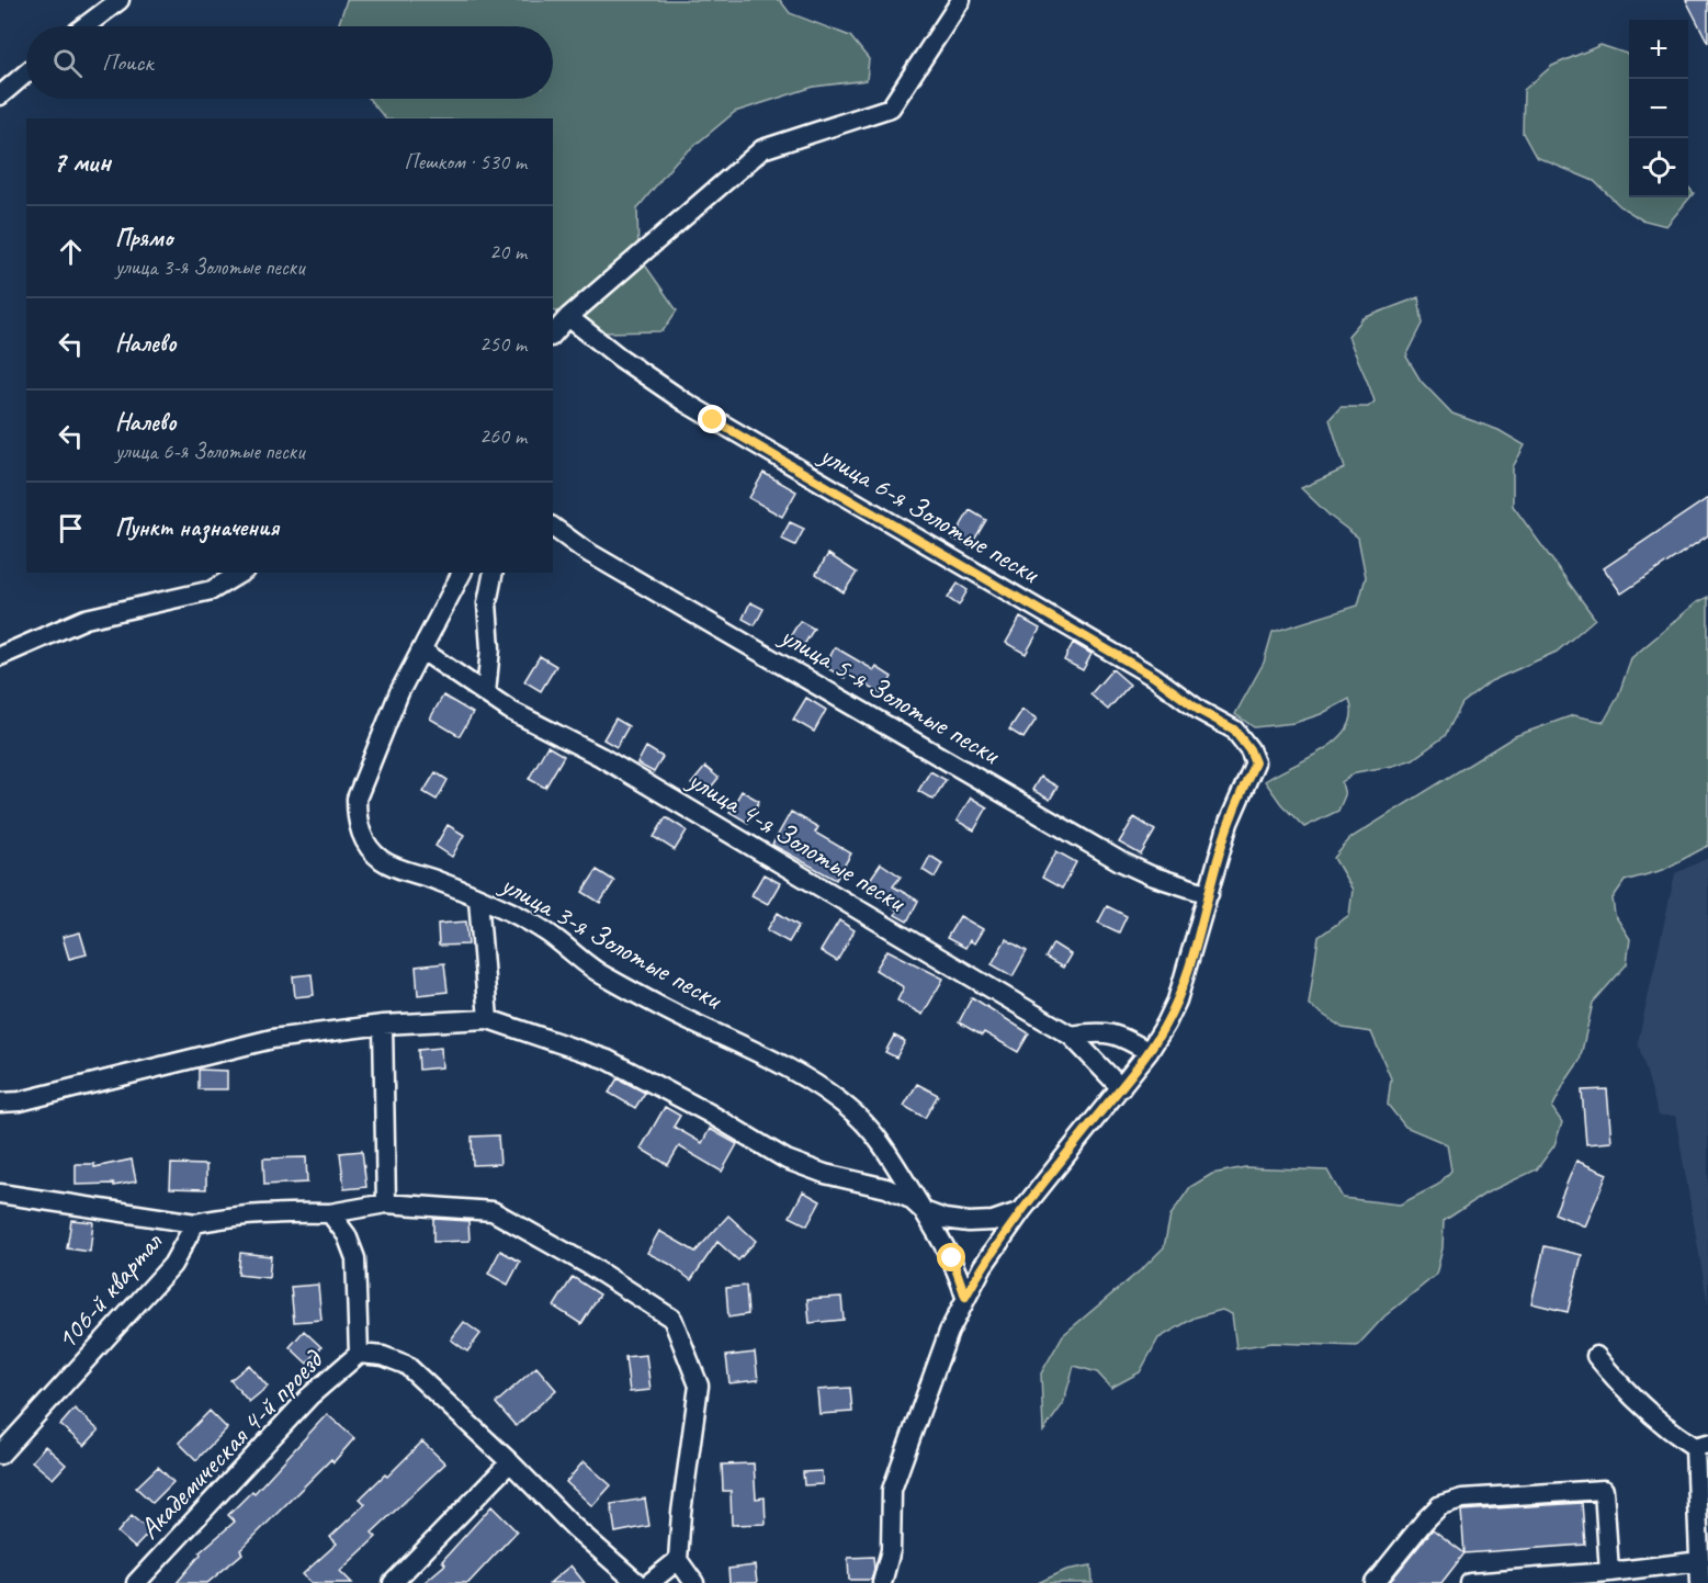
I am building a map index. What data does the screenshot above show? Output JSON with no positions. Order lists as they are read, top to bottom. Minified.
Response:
{"streets":{"street":["улица 6-я Золотые пески","улица 5-я Золотые пески","улица 4-я Золотые пески","улица 3-я Золотые пески","106-й квартал","Академическая 4-й проезд"]},"crossings":[["улица 6-я Золотые пески","улица 5-я Золотые пески"],["улица 4-я Золотые пески","улица 3-я Золотые пески"]],"page":{"map_buttons":["+","−"],"search":"Поиск","heading":["7 мин","Пешком · 530 m"],"list":[["Прямо","улица 3-я Золотые пески","20 m"],["Налево","250 m"],["Налево","улица 6-я Золотые пески","260 m"],"Пункт назначения"]}}
